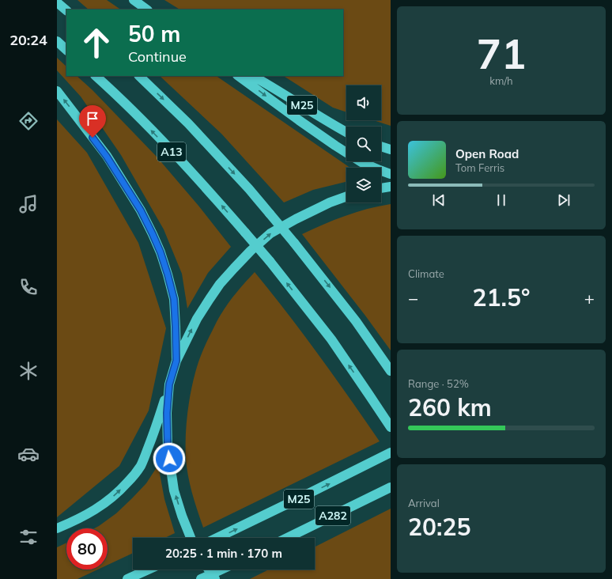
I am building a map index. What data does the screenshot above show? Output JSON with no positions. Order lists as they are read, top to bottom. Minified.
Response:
{"streets":{"highway":["M25","A13","A282"]},"page":{"tabs":"20:24","tile":[["71","km/h"],"Climate",["Range · 52%","260 km"],["Arrival","20:25"]],"turn":["50 m","Continue"],"song":["Open Road","Tom Ferris"],"heat":["−","21.5°","+"],"limit":"80","trip":"20:25 · 1 min · 170 m"}}
